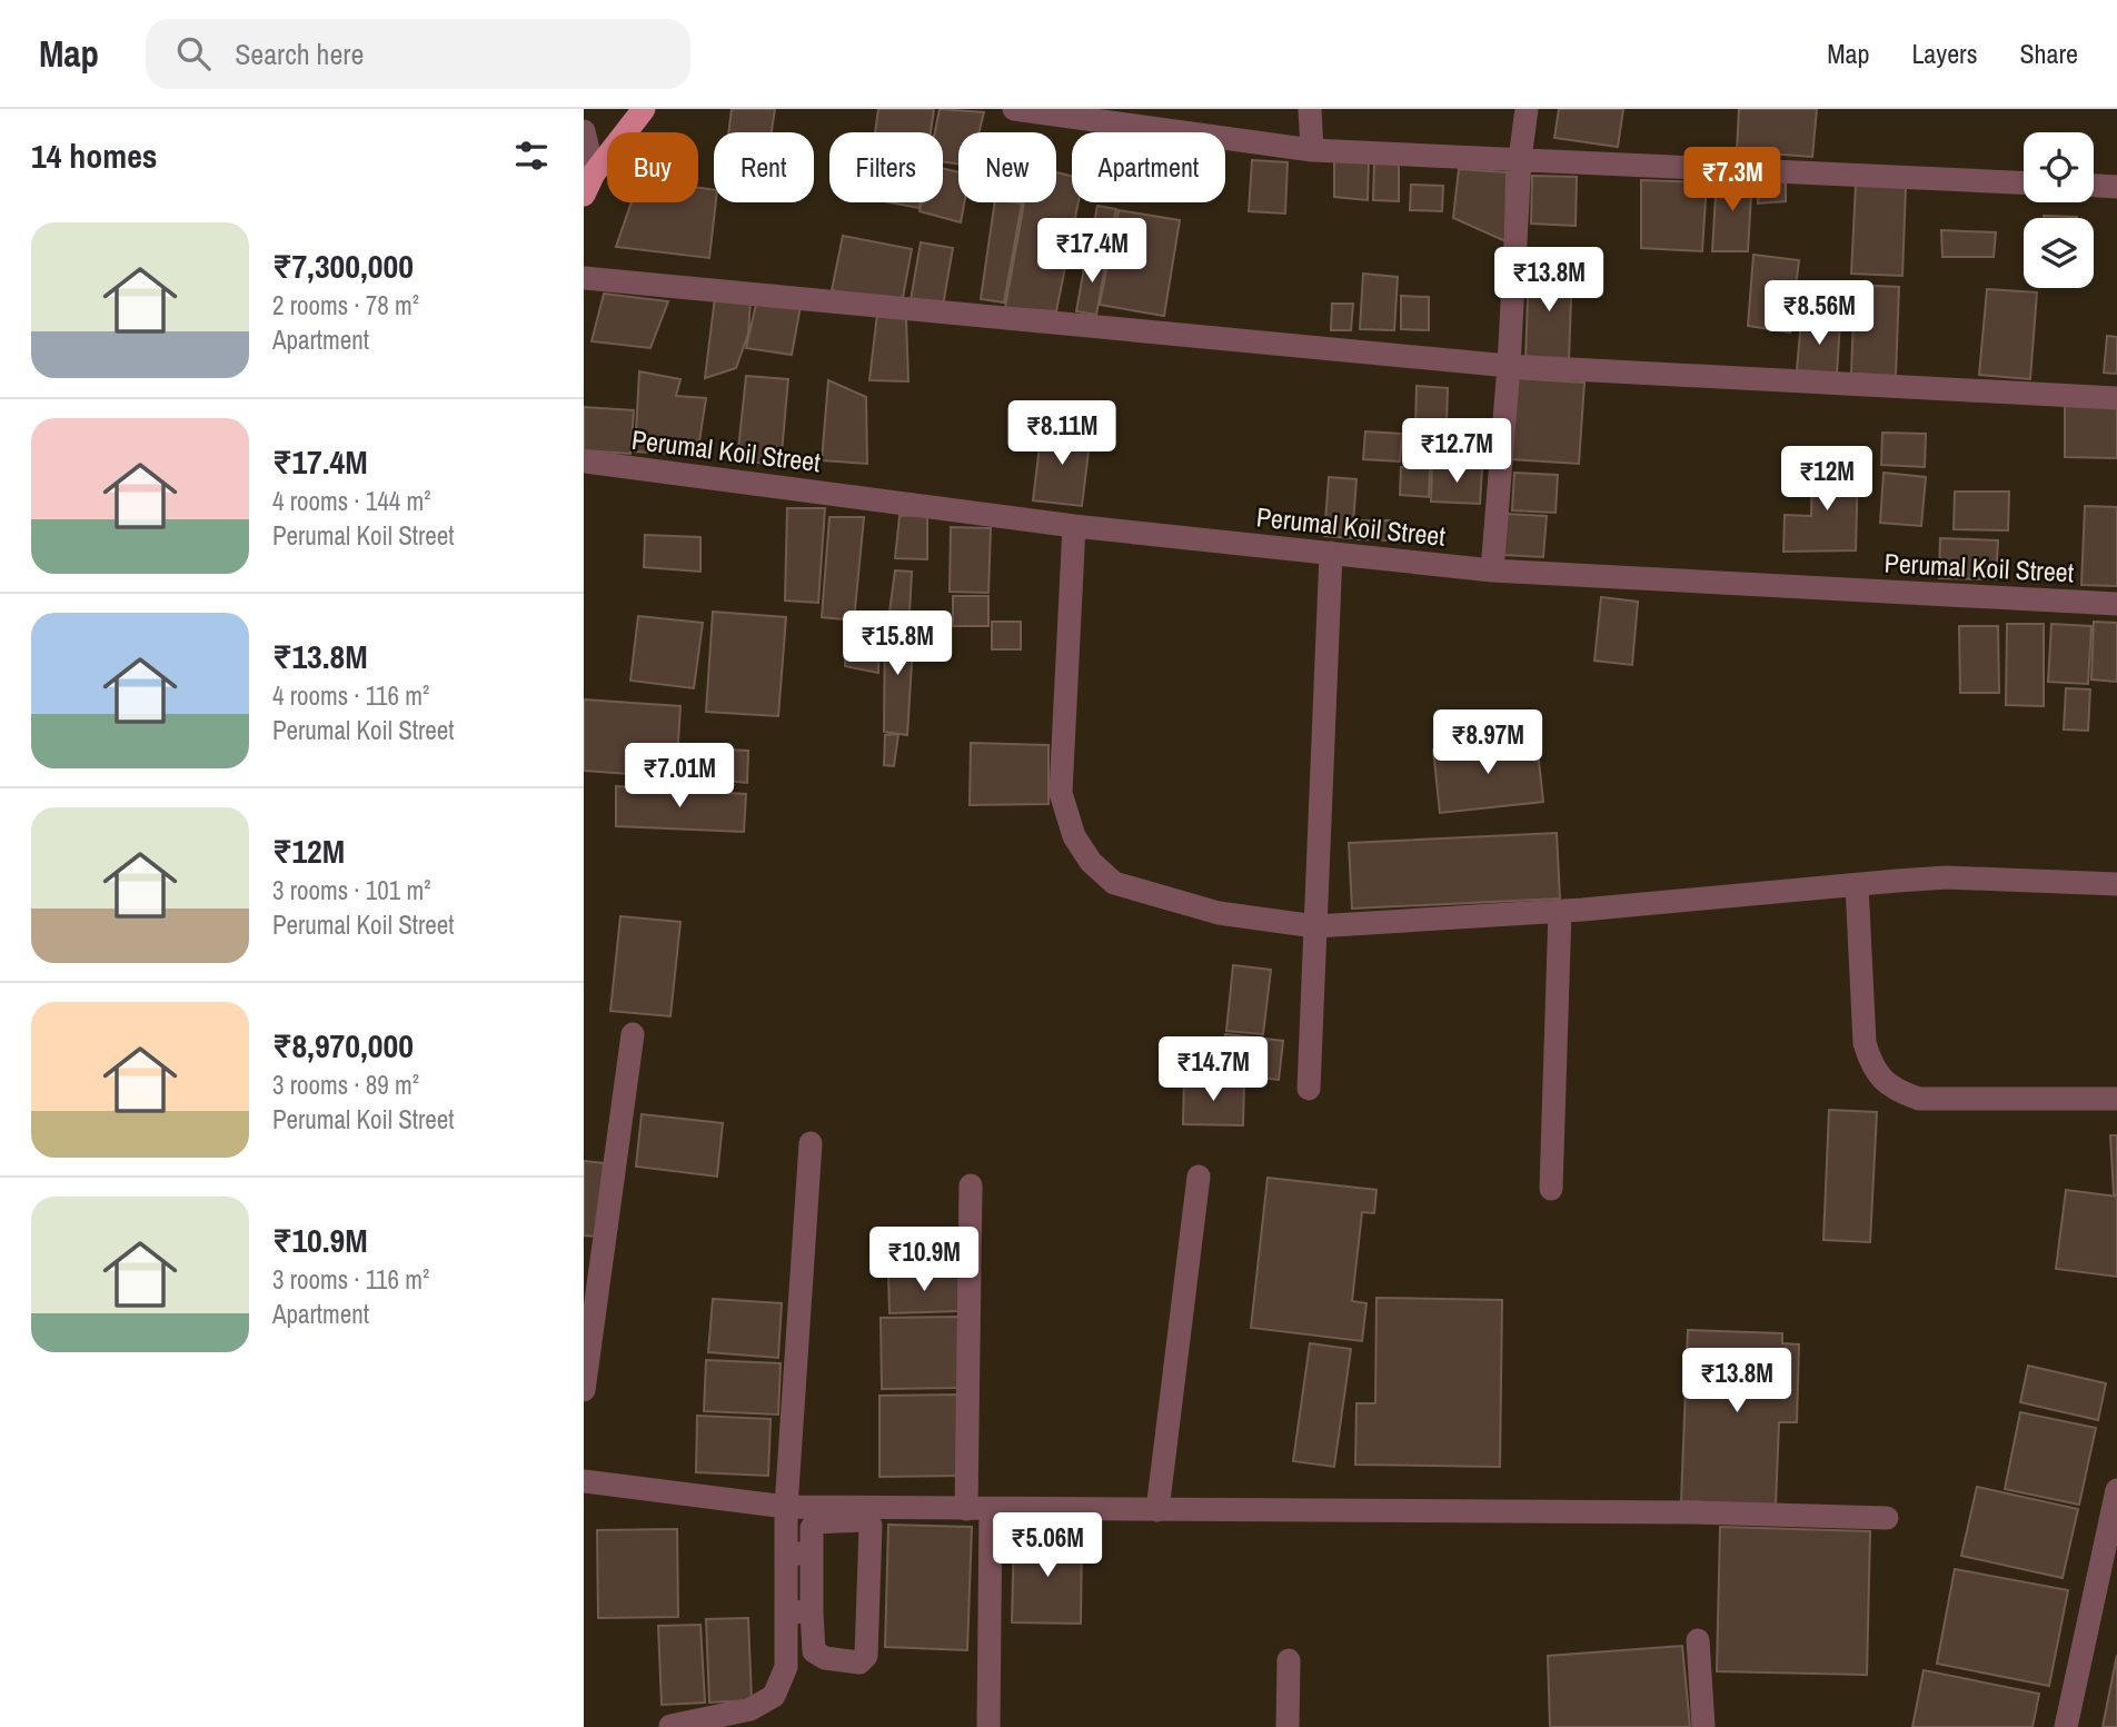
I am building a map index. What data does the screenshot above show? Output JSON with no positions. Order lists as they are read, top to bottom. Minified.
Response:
{"streets":{"street":["Perumal Koil Street"]},"page":{"header":"Map","search":"Search here","nav":["Map","Layers","Share"],"heading":"14 homes","chip":["Buy","Rent","Filters","New","Apartment"],"price":["₹7.3M","₹17.4M","₹13.8M","₹8.56M","₹8.11M","₹12.7M","₹12M","₹15.8M","₹8.97M","₹7.01M","₹14.7M","₹10.9M","₹13.8M","₹5.06M"],"list":[{"name":"₹7,300,000","note":"2 rooms · 78 m² · Apartment"},{"name":"₹17.4M","note":"4 rooms · 144 m² · Perumal Koil Street"},{"name":"₹13.8M","note":"4 rooms · 116 m² · Perumal Koil Street"},{"name":"₹12M","note":"3 rooms · 101 m² · Perumal Koil Street"},{"name":"₹8,970,000","note":"3 rooms · 89 m² · Perumal Koil Street"},{"name":"₹10.9M","note":"3 rooms · 116 m² · Apartment"}]}}
